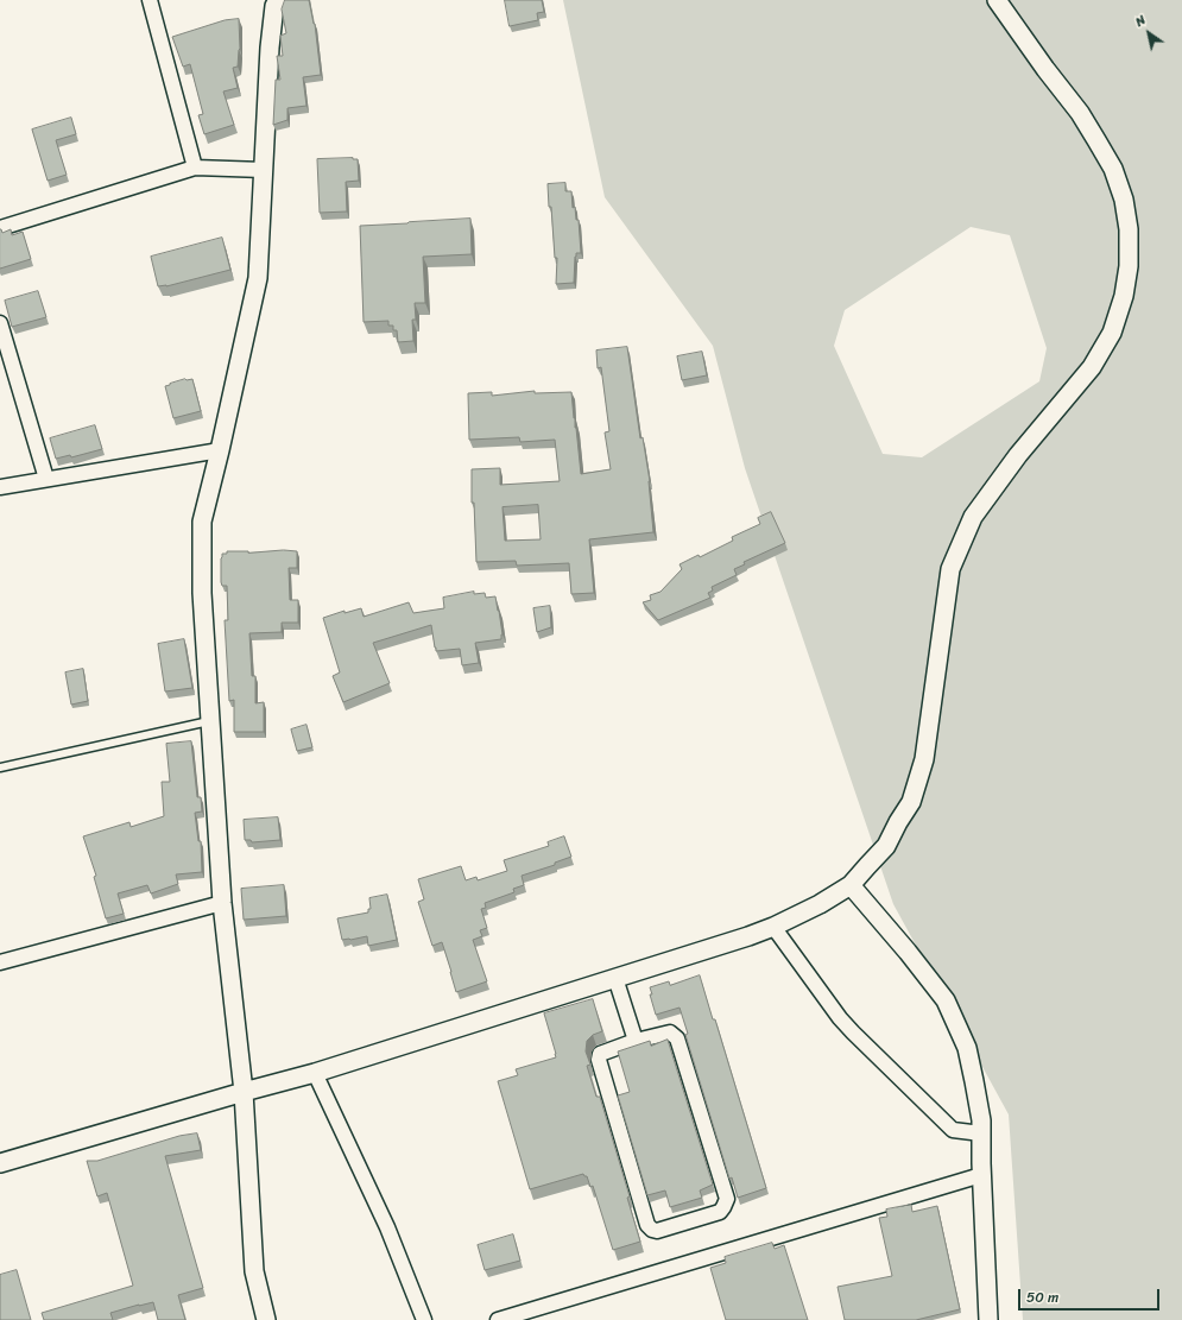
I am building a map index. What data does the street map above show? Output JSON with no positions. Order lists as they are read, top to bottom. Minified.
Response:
{"scale_bar":"50 m","north":"top left"}
